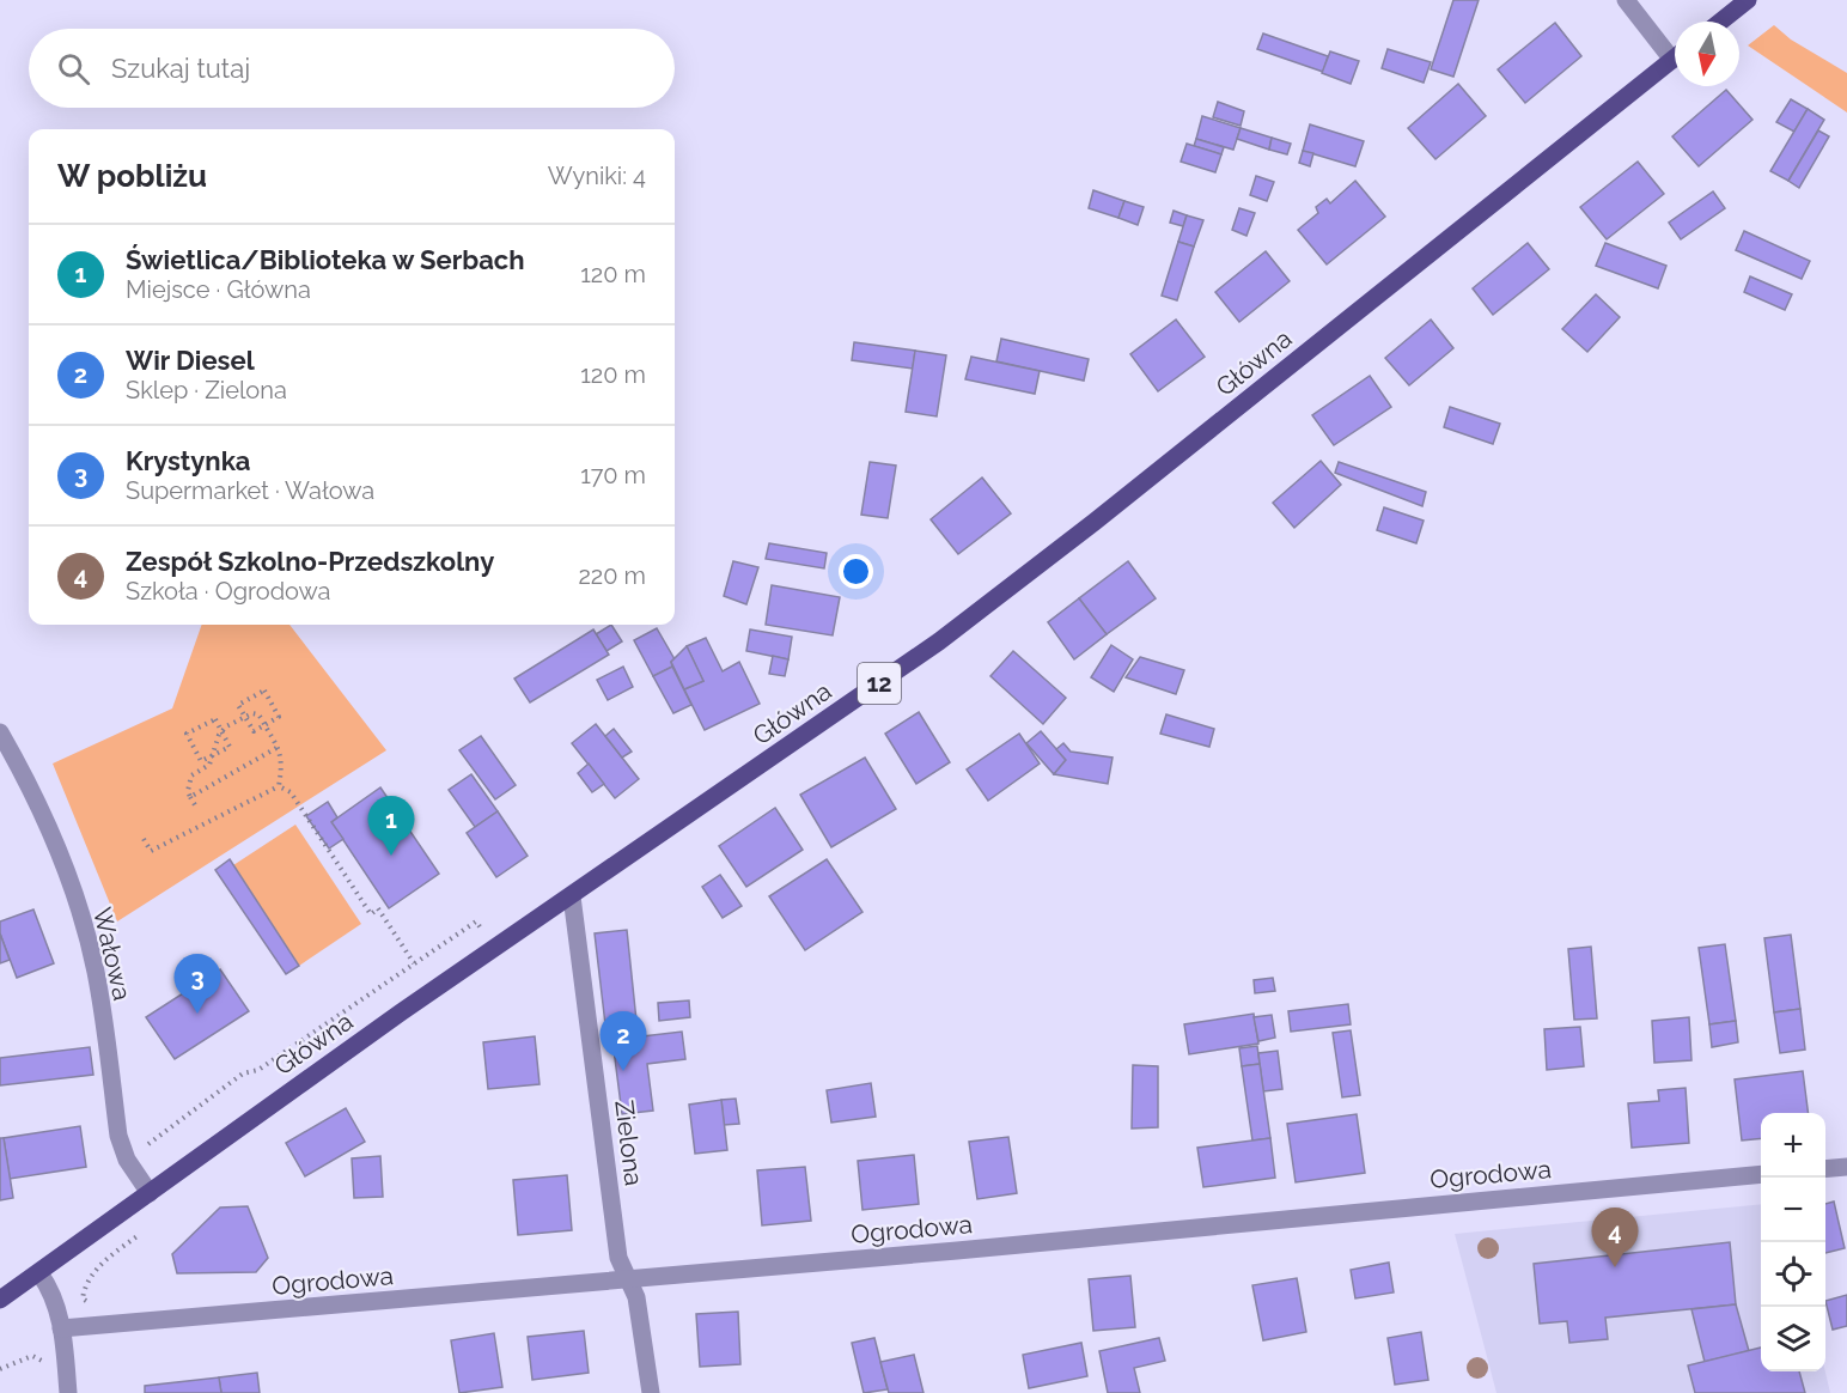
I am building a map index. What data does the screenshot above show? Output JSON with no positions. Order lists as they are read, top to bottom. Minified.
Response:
{"streets":{"main road":["Główna","12"],"street":["Wałowa","Zielona","Ogrodowa"]},"crossings":[["Główna","Wałowa"],["Główna","Zielona"],["Zielona","Ogrodowa"]],"north":"bottom","page":{"search":"Szukaj tutaj","heading":["W pobliżu","Wyniki: 4"],"list":[{"mark":"1","name":"Świetlica/Biblioteka w Serbach","note":"Miejsce · Główna","value":"120 m"},{"mark":"2","name":"Wir Diesel","note":"Sklep · Zielona","value":"120 m"},{"mark":"3","name":"Krystynka","note":"Supermarket · Wałowa","value":"170 m"},{"mark":"4","name":"Zespół Szkolno-Przedszkolny","note":"Szkoła · Ogrodowa","value":"220 m"}],"pins":["1","3","2","4"],"map_buttons":["+","−"]}}
